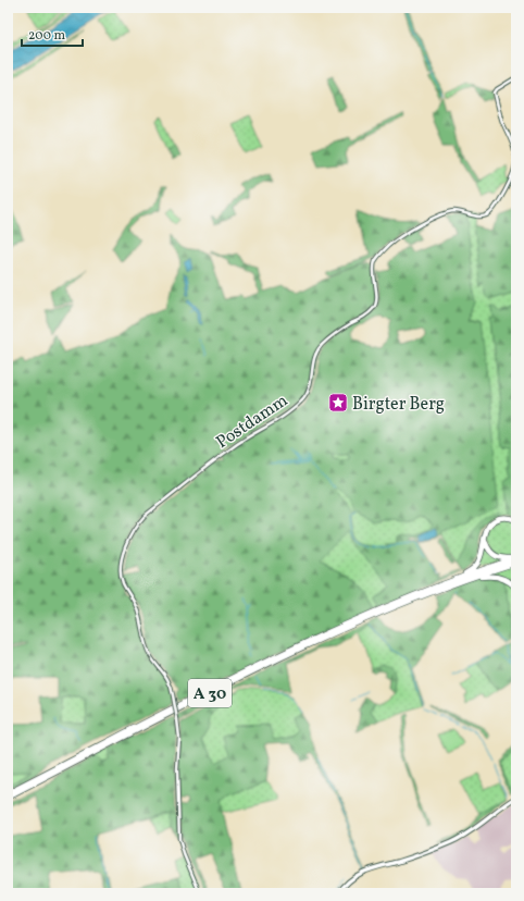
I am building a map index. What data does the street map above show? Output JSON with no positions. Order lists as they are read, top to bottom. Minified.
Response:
{"streets":{"highway":["A 30"],"street":["Postdamm"]},"places":{"place":["Birgter Berg"]},"scale_bar":"200 m"}
